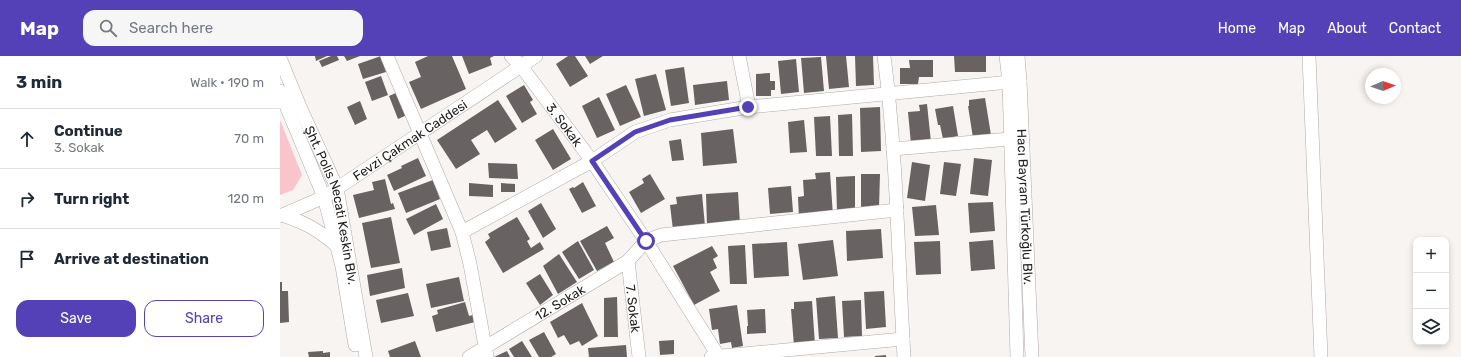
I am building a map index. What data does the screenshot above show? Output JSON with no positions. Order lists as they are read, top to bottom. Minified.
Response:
{"streets":{"street":["3. Sokak","Fevzi Çakmak Caddesi","Şht. Polis Necati Keskin Blv.","Hacı Bayram Türkoğlu Blv.","12. Sokak","7. Sokak"]},"crossings":[["3. Sokak","Fevzi Çakmak Caddesi"],["3. Sokak","12. Sokak"],["Fevzi Çakmak Caddesi","Şht. Polis Necati Keskin Blv."],["12. Sokak","7. Sokak"]],"north":"right","page":{"header":"Map","search":"Search here","nav":["Home","Map","About","Contact"],"heading":["3 min","Walk · 190 m"],"list":[["Continue","3. Sokak","70 m"],["Turn right","120 m"],"Arrive at destination"],"map_buttons":["+","−"],"buttons":["Save","Share"]}}
